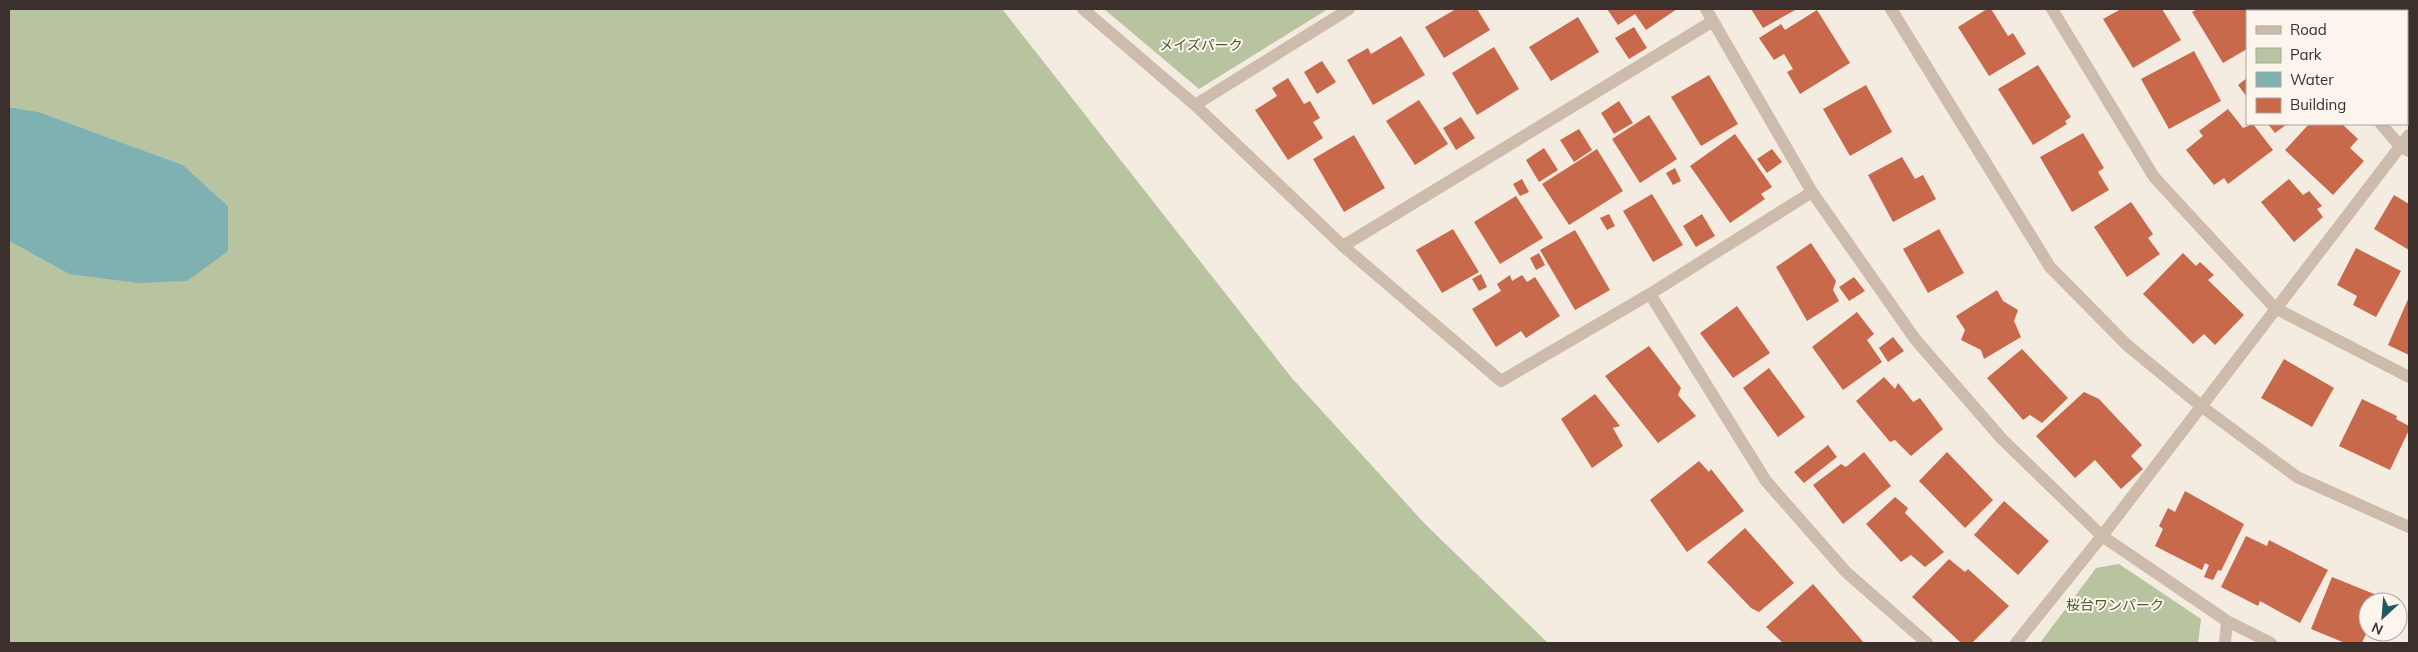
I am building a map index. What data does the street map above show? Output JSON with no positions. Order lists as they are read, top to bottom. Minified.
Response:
{"parks":["メイズパーク","桜台ワンパーク"],"legend":["Road","Park","Water","Building"],"north":"bottom left"}
